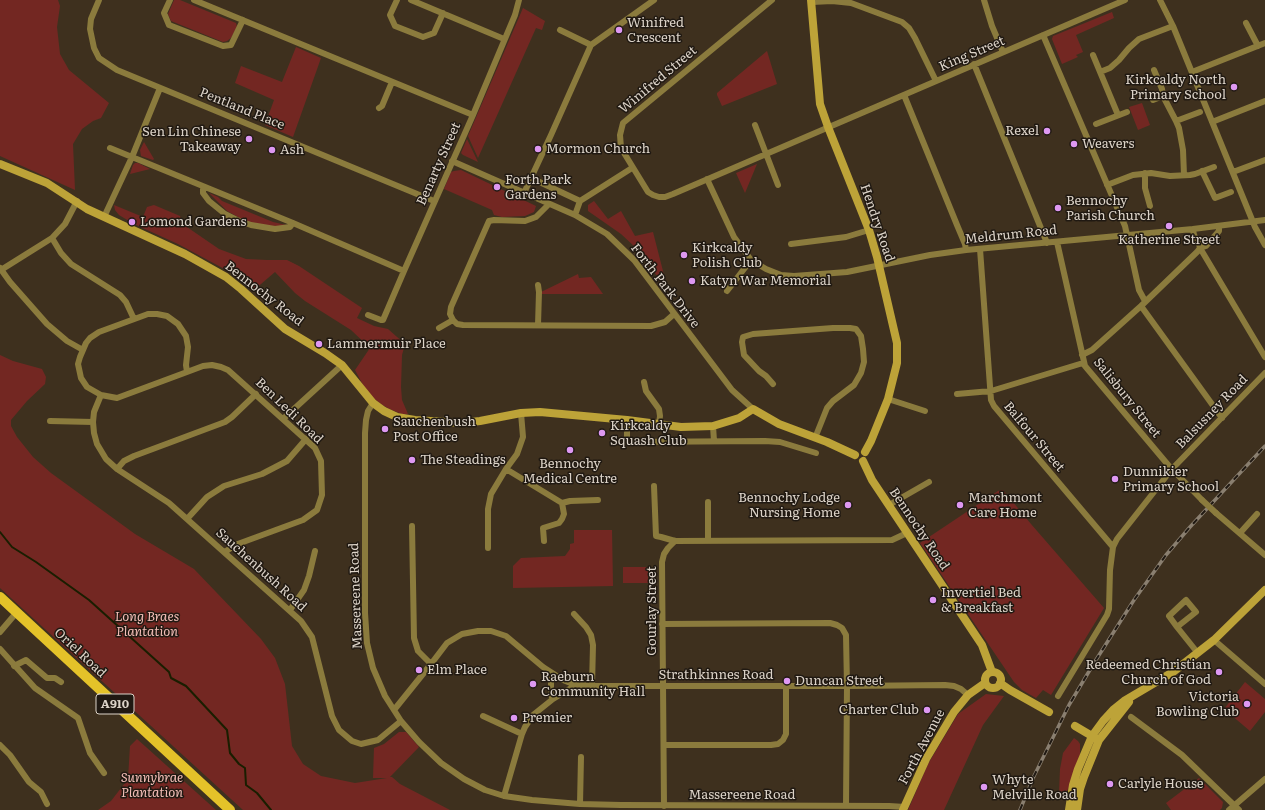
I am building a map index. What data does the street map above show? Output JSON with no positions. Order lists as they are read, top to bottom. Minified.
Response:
{"streets":{"main road":["Oriel Road","A910"],"street":["King Street","Winifred Street","Pentland Place","Benarty Street","Hendry Road","Meldrum Road","Forth Park Drive","Bennochy Road","Salisbury Street","Ben Ledi Road","Balsusney Road","Balfour Street","Sauchenbush Road","Massereene Road","Gourlay Street","Strathkinnes Road","Forth Avenue"]},"crossings":[["King Street","Winifred Street"],["King Street","Hendry Road"],["Winifred Street","Hendry Road"],["Pentland Place","Benarty Street"],["Benarty Street","Forth Park Drive"],["Hendry Road","Meldrum Road"],["Hendry Road","Bennochy Road"],["Meldrum Road","Salisbury Street"],["Meldrum Road","Balfour Street"],["Forth Park Drive","Bennochy Road"],["Bennochy Road","Massereene Road"],["Bennochy Road","Forth Avenue"],["Salisbury Street","Balsusney Road"],["Ben Ledi Road","Sauchenbush Road"],["Balsusney Road","Balfour Street"],["Sauchenbush Road","Massereene Road"],["Massereene Road","Gourlay Street"],["Massereene Road","Strathkinnes Road"],["Massereene Road","Forth Avenue"],["Gourlay Street","Strathkinnes Road"],["Strathkinnes Road","Forth Avenue"]],"parks":["Long Braes Plantation","Sunnybrae Plantation"],"places":["Winifred Crescent","Kirkcaldy North Primary School","Rexel","Sen Lin Chinese Takeaway","Weavers","Mormon Church","Ash","Forth Park Gardens","Bennochy Parish Church","Lomond Gardens","Katherine Street","Kirkcaldy Polish Club","Katyn War Memorial","Lammermuir Place","Sauchenbush Post Office","Kirkcaldy Squash Club","Bennochy Medical Centre","The Steadings","Dunnikier Primary School","Bennochy Lodge Nursing Home","Marchmont Care Home","Invertiel Bed & Breakfast","Elm Place","Redeemed Christian Church of God","Duncan Street","Raeburn Community Hall","Victoria Bowling Club","Charter Club","Premier","Carlyle House","Whyte Melville Road"]}
